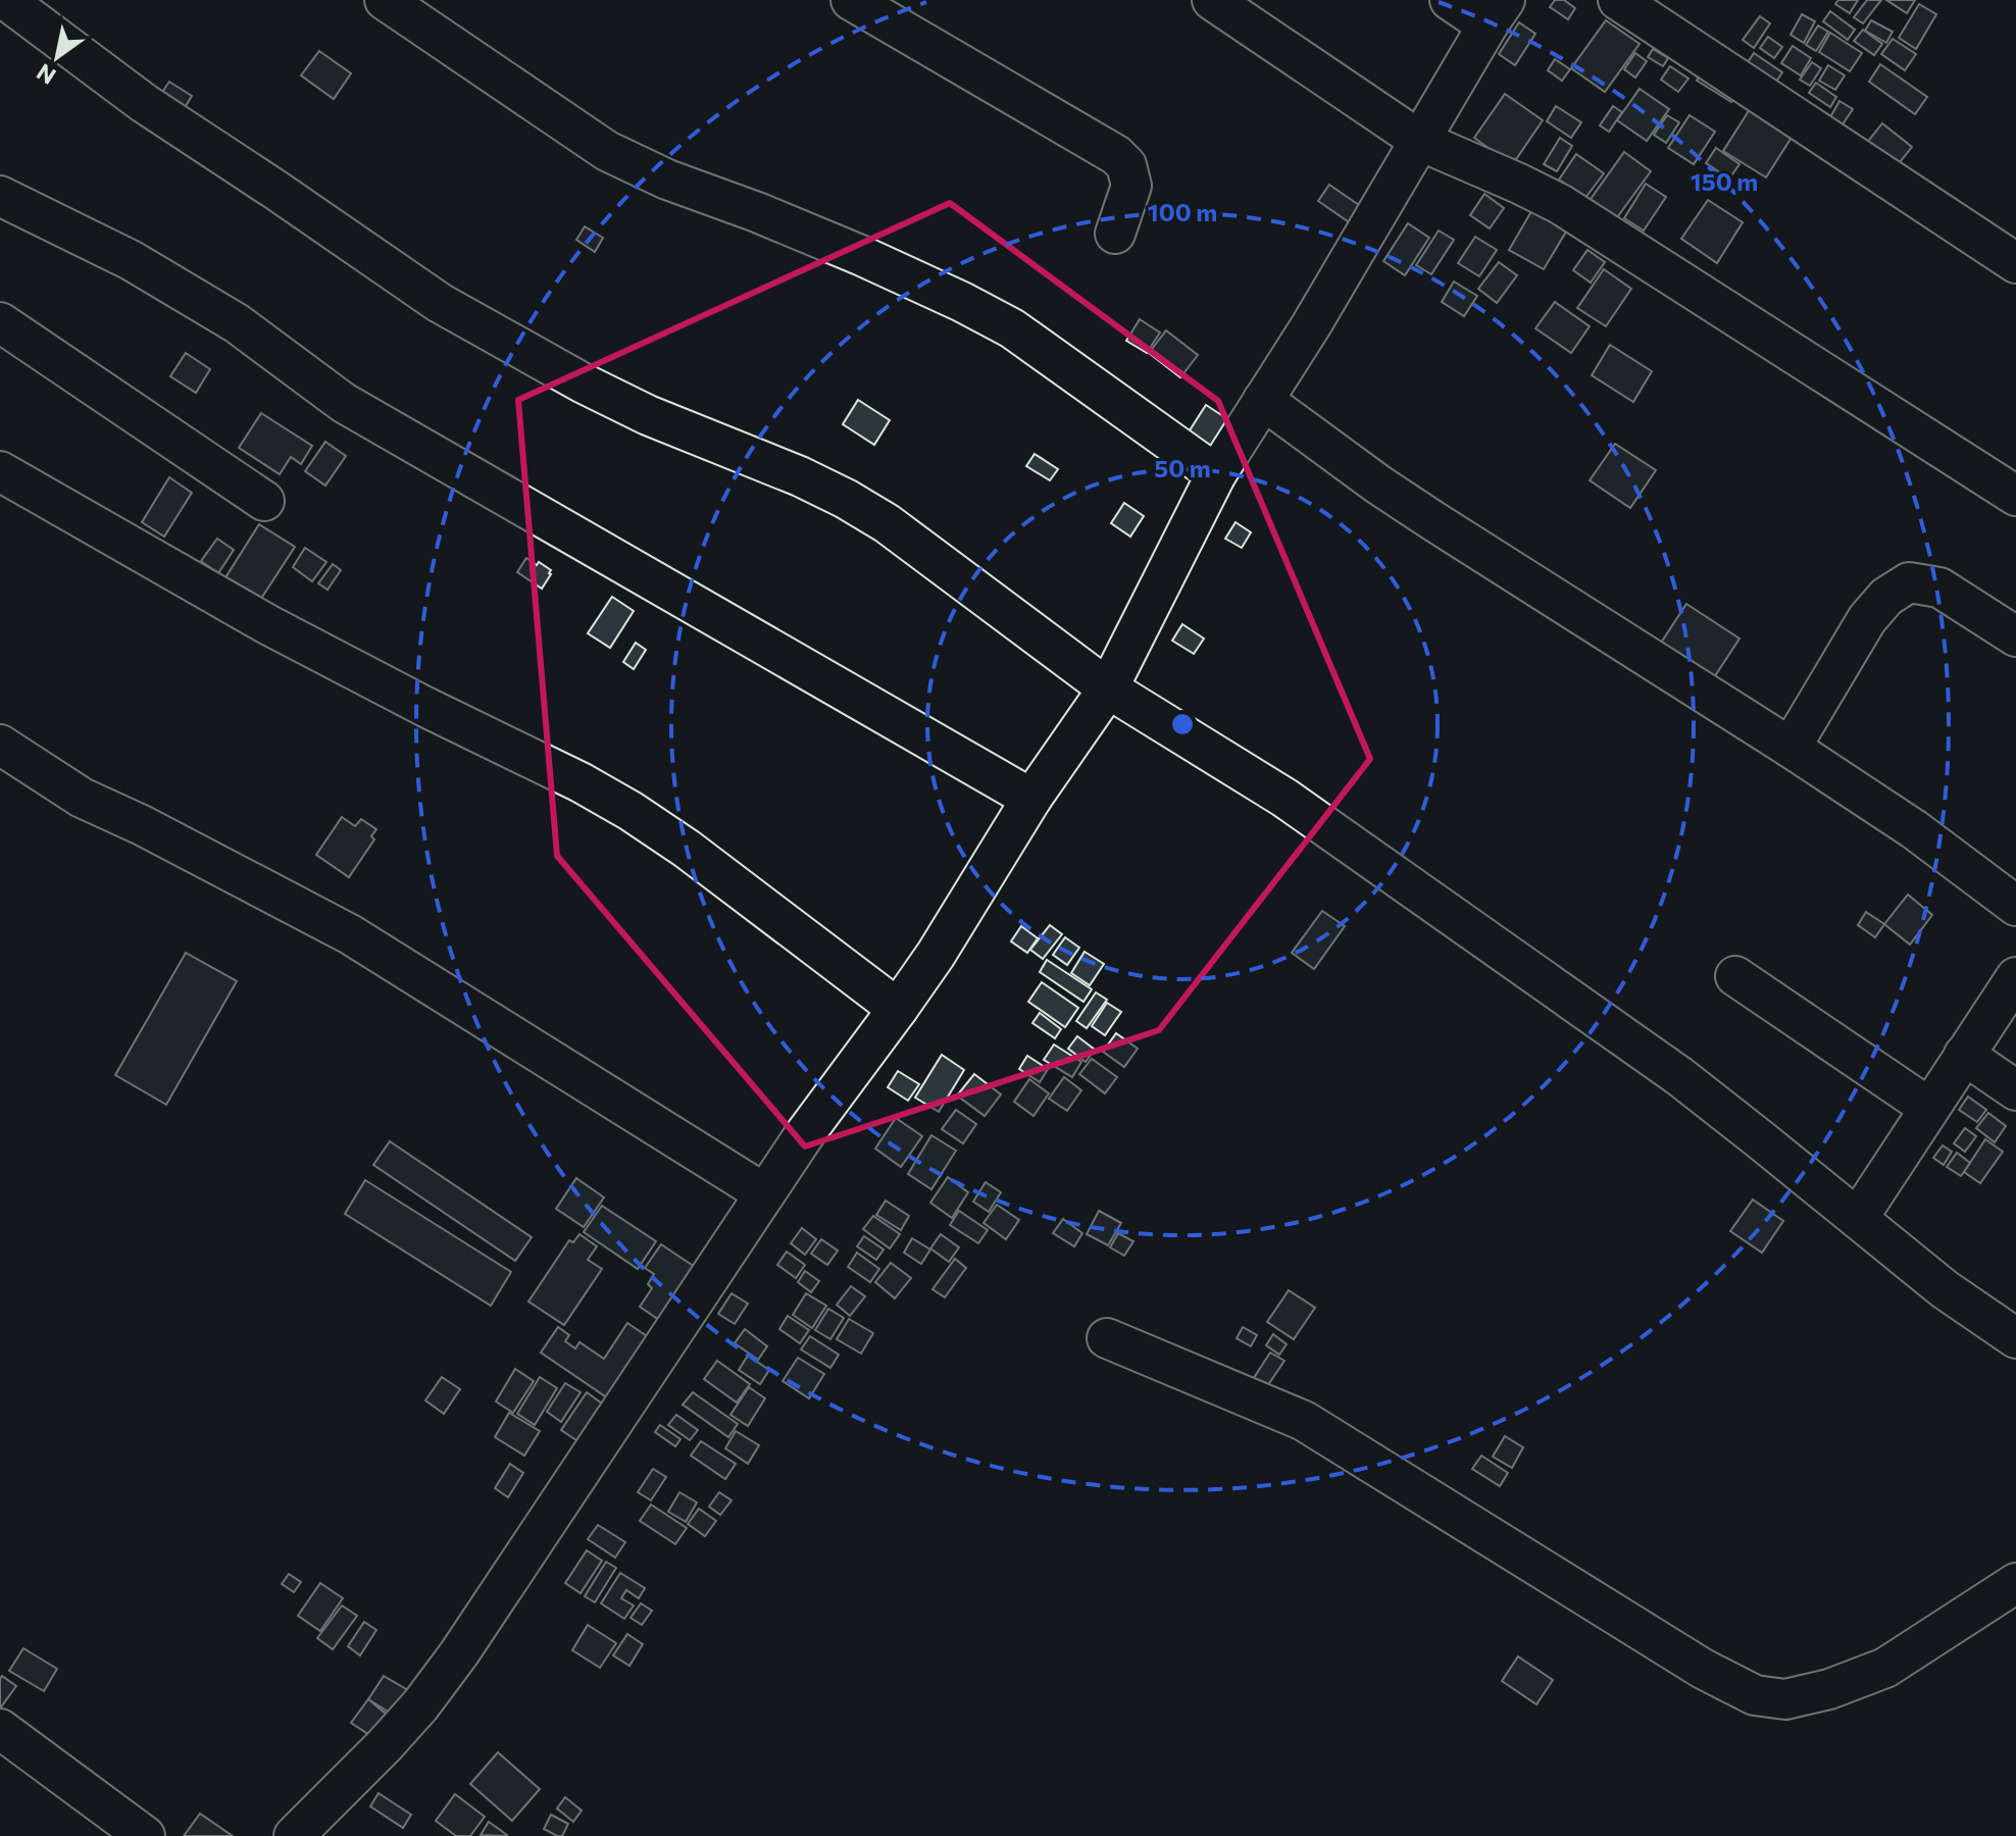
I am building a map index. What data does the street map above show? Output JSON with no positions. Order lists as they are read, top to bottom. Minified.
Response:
{"north":"bottom left","rings":["150 m","100 m","50 m"]}
